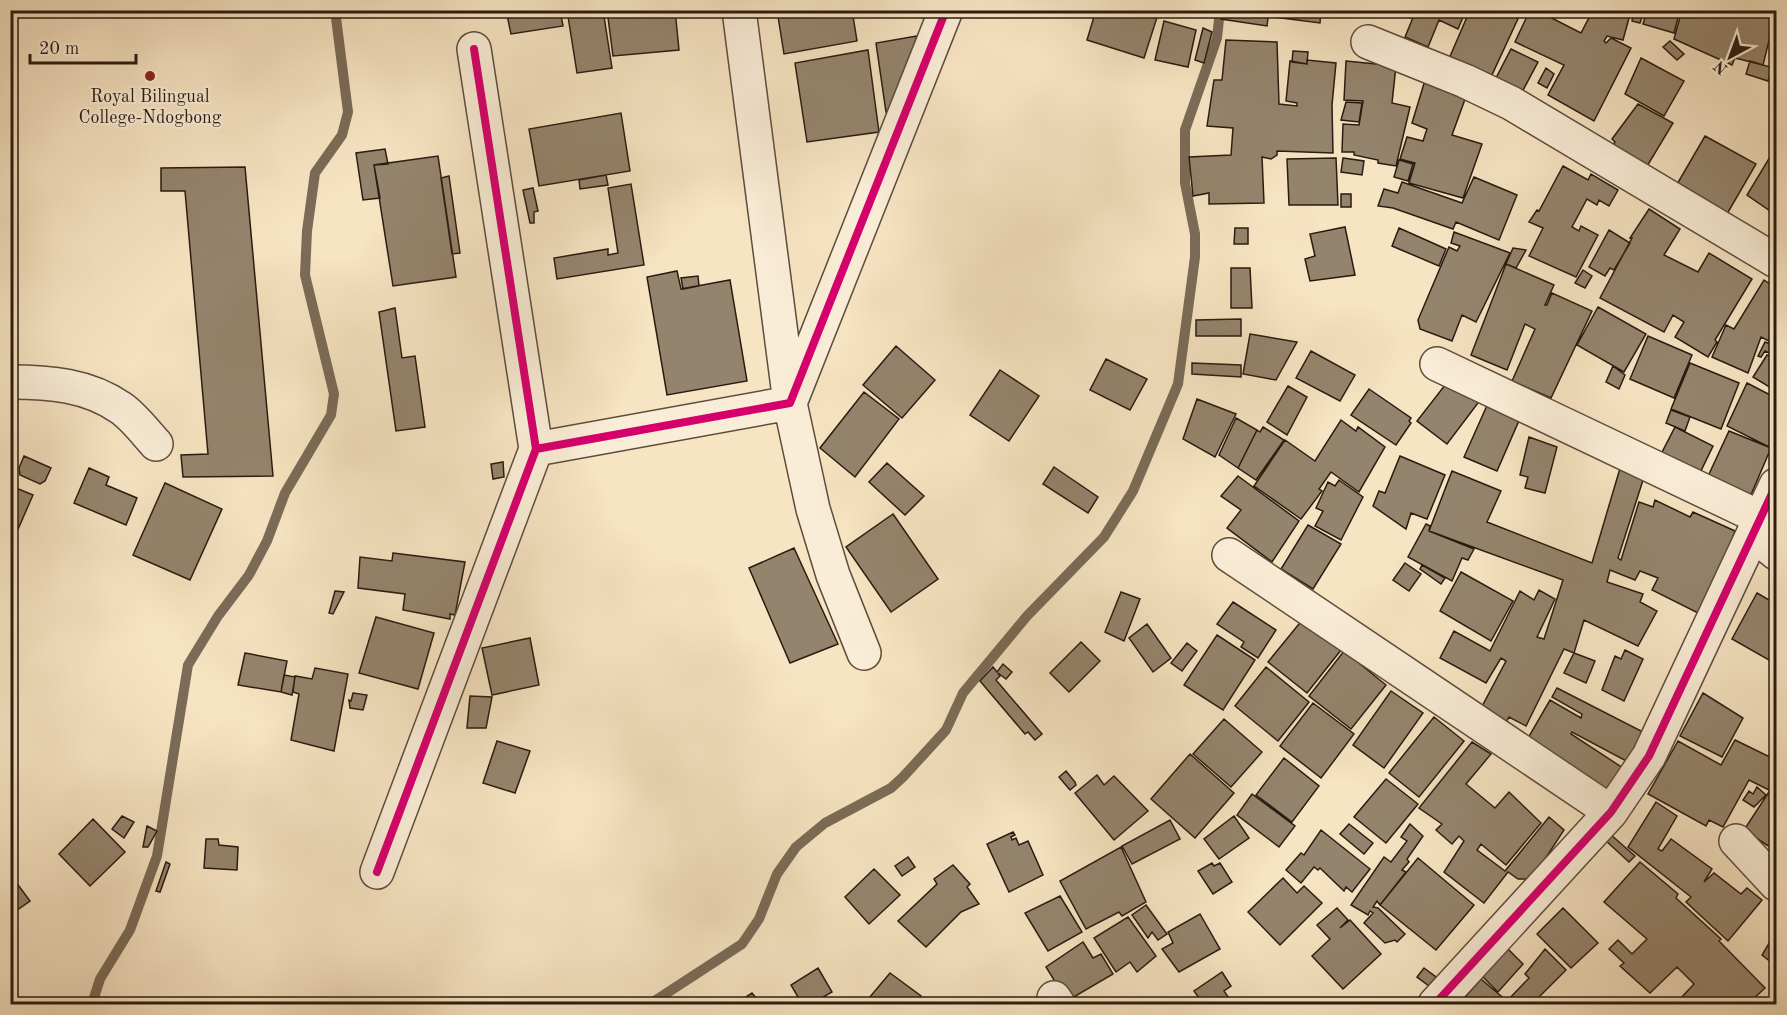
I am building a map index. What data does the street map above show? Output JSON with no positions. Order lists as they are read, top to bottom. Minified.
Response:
{"places":["Royal Bilingual College-Ndogbong"],"scale_bar":"20 m","north":"bottom left"}
